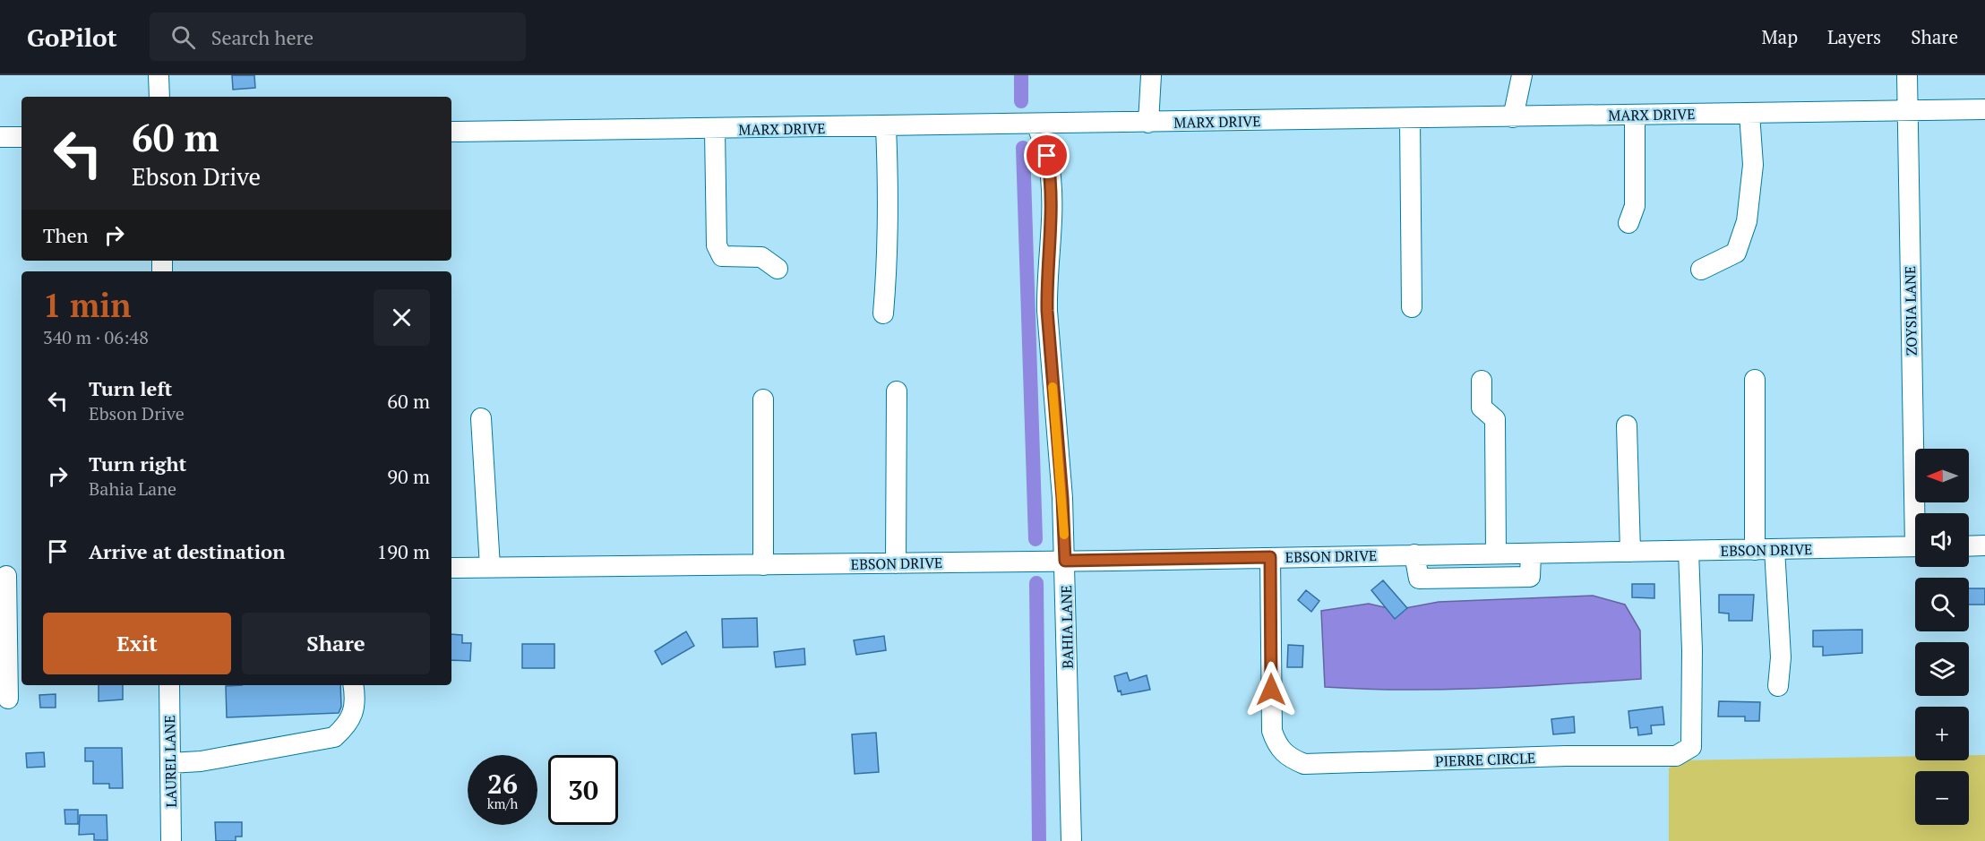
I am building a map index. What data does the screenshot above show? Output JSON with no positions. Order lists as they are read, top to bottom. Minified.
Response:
{"streets":{"street":["MARX DRIVE","ZOYSIA LANE","EBSON DRIVE","BAHIA LANE","PIERRE CIRCLE","LAUREL LANE"]},"crossings":[["MARX DRIVE","ZOYSIA LANE"],["MARX DRIVE","BAHIA LANE"],["EBSON DRIVE","BAHIA LANE"],["EBSON DRIVE","PIERRE CIRCLE"]],"north":"left","page":{"header":"GoPilot","search":"Search here","nav":["Map","Layers","Share"],"turn":["60 m","Ebson Drive"],"then":"Then","heading":["1 min","340 m · 06:48"],"list":[{"name":"Turn left","note":"Ebson Drive","value":"60 m"},{"name":"Turn right","note":"Bahia Lane","value":"90 m"},{"name":"Arrive at destination","value":"190 m"}],"map_buttons":["+","−"],"buttons":["Exit","Share"],"speed":"26 km/h","limit":"30"}}
